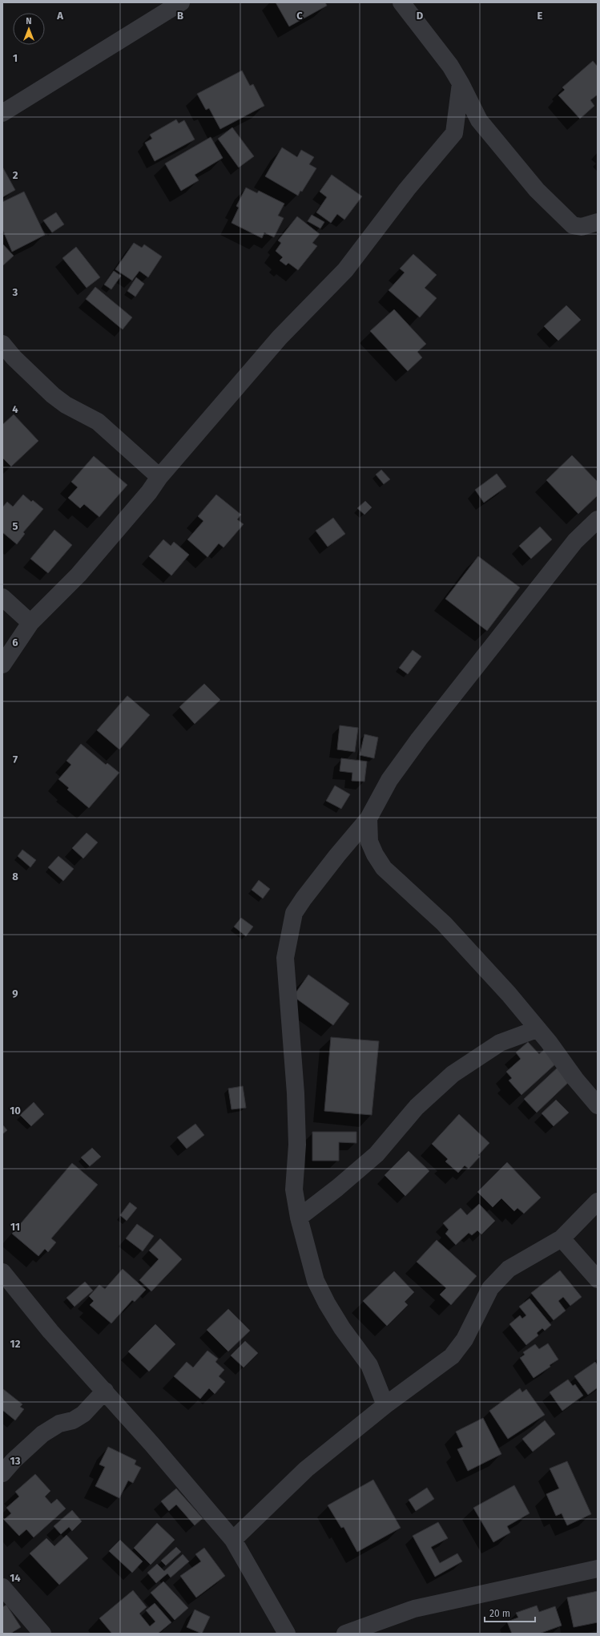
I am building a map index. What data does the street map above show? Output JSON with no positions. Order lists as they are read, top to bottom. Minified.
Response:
{"scale_bar":"20 m","north":"top","grid":{"columns":["A","B","C","D","E"],"rows":["1","2","3","4","5","6","7","8","9","10","11","12","13","14"]}}
